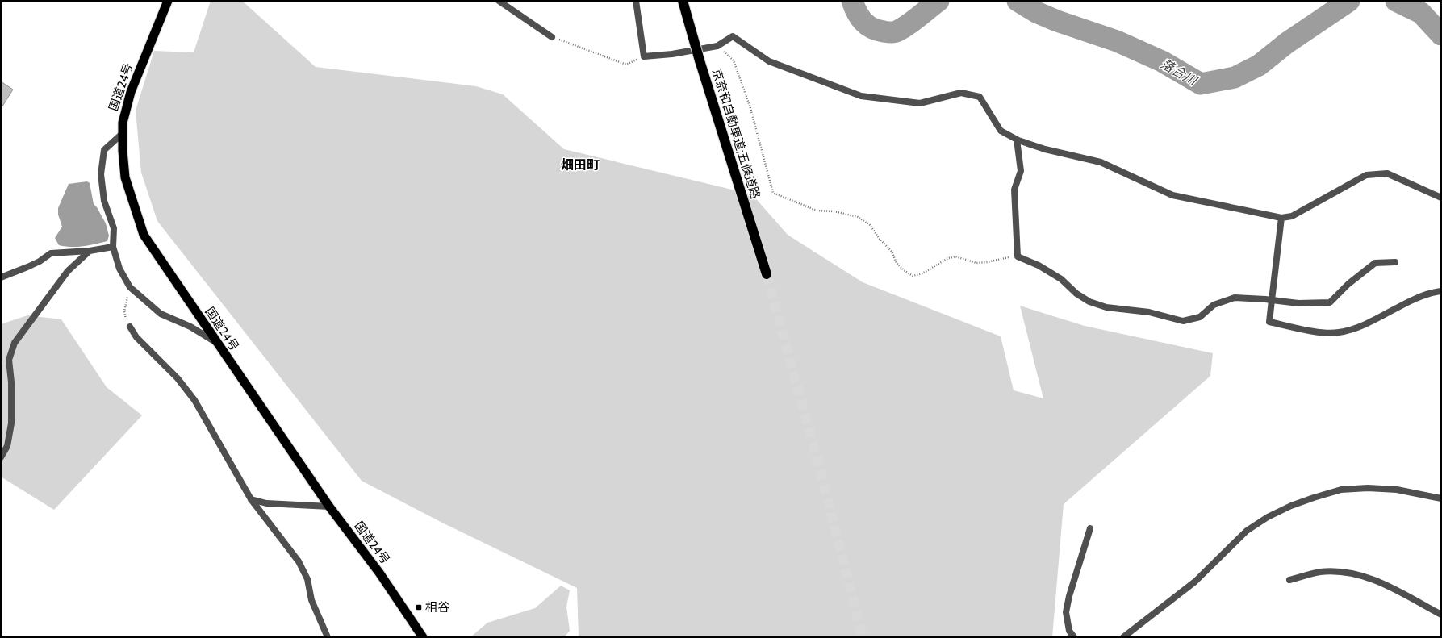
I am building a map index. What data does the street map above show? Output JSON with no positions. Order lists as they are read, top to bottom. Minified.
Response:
{"streets":{"highway":["国道24号","京奈和自動車道;五條道路"]},"districts":["畑田町"],"water":["落合川"],"places":{"transit":["相谷"]}}
